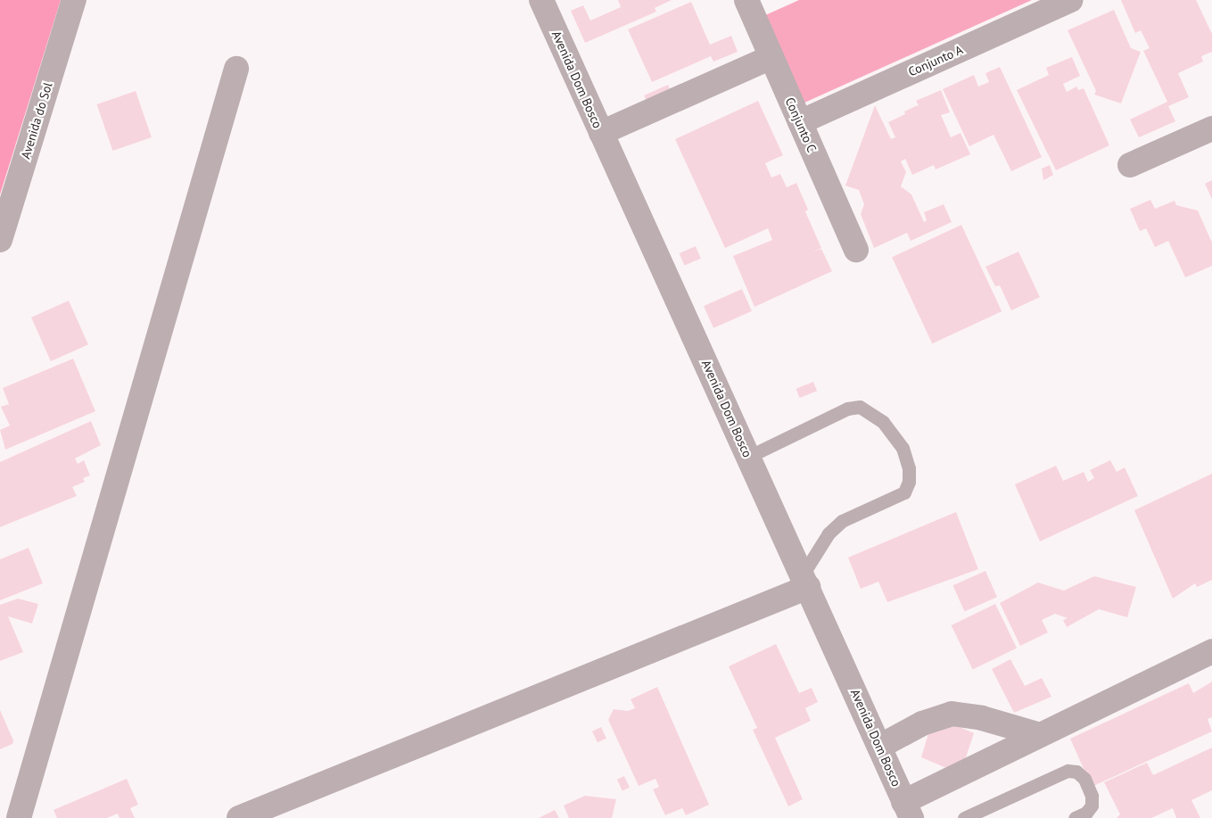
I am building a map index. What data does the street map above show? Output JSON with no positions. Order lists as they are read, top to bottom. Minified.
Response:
{"streets":{"street":["Conjunto A","Avenida Dom Bosco","Avenida do Sol","Conjunto C"]},"crossings":[["Conjunto A","Conjunto C"]]}
